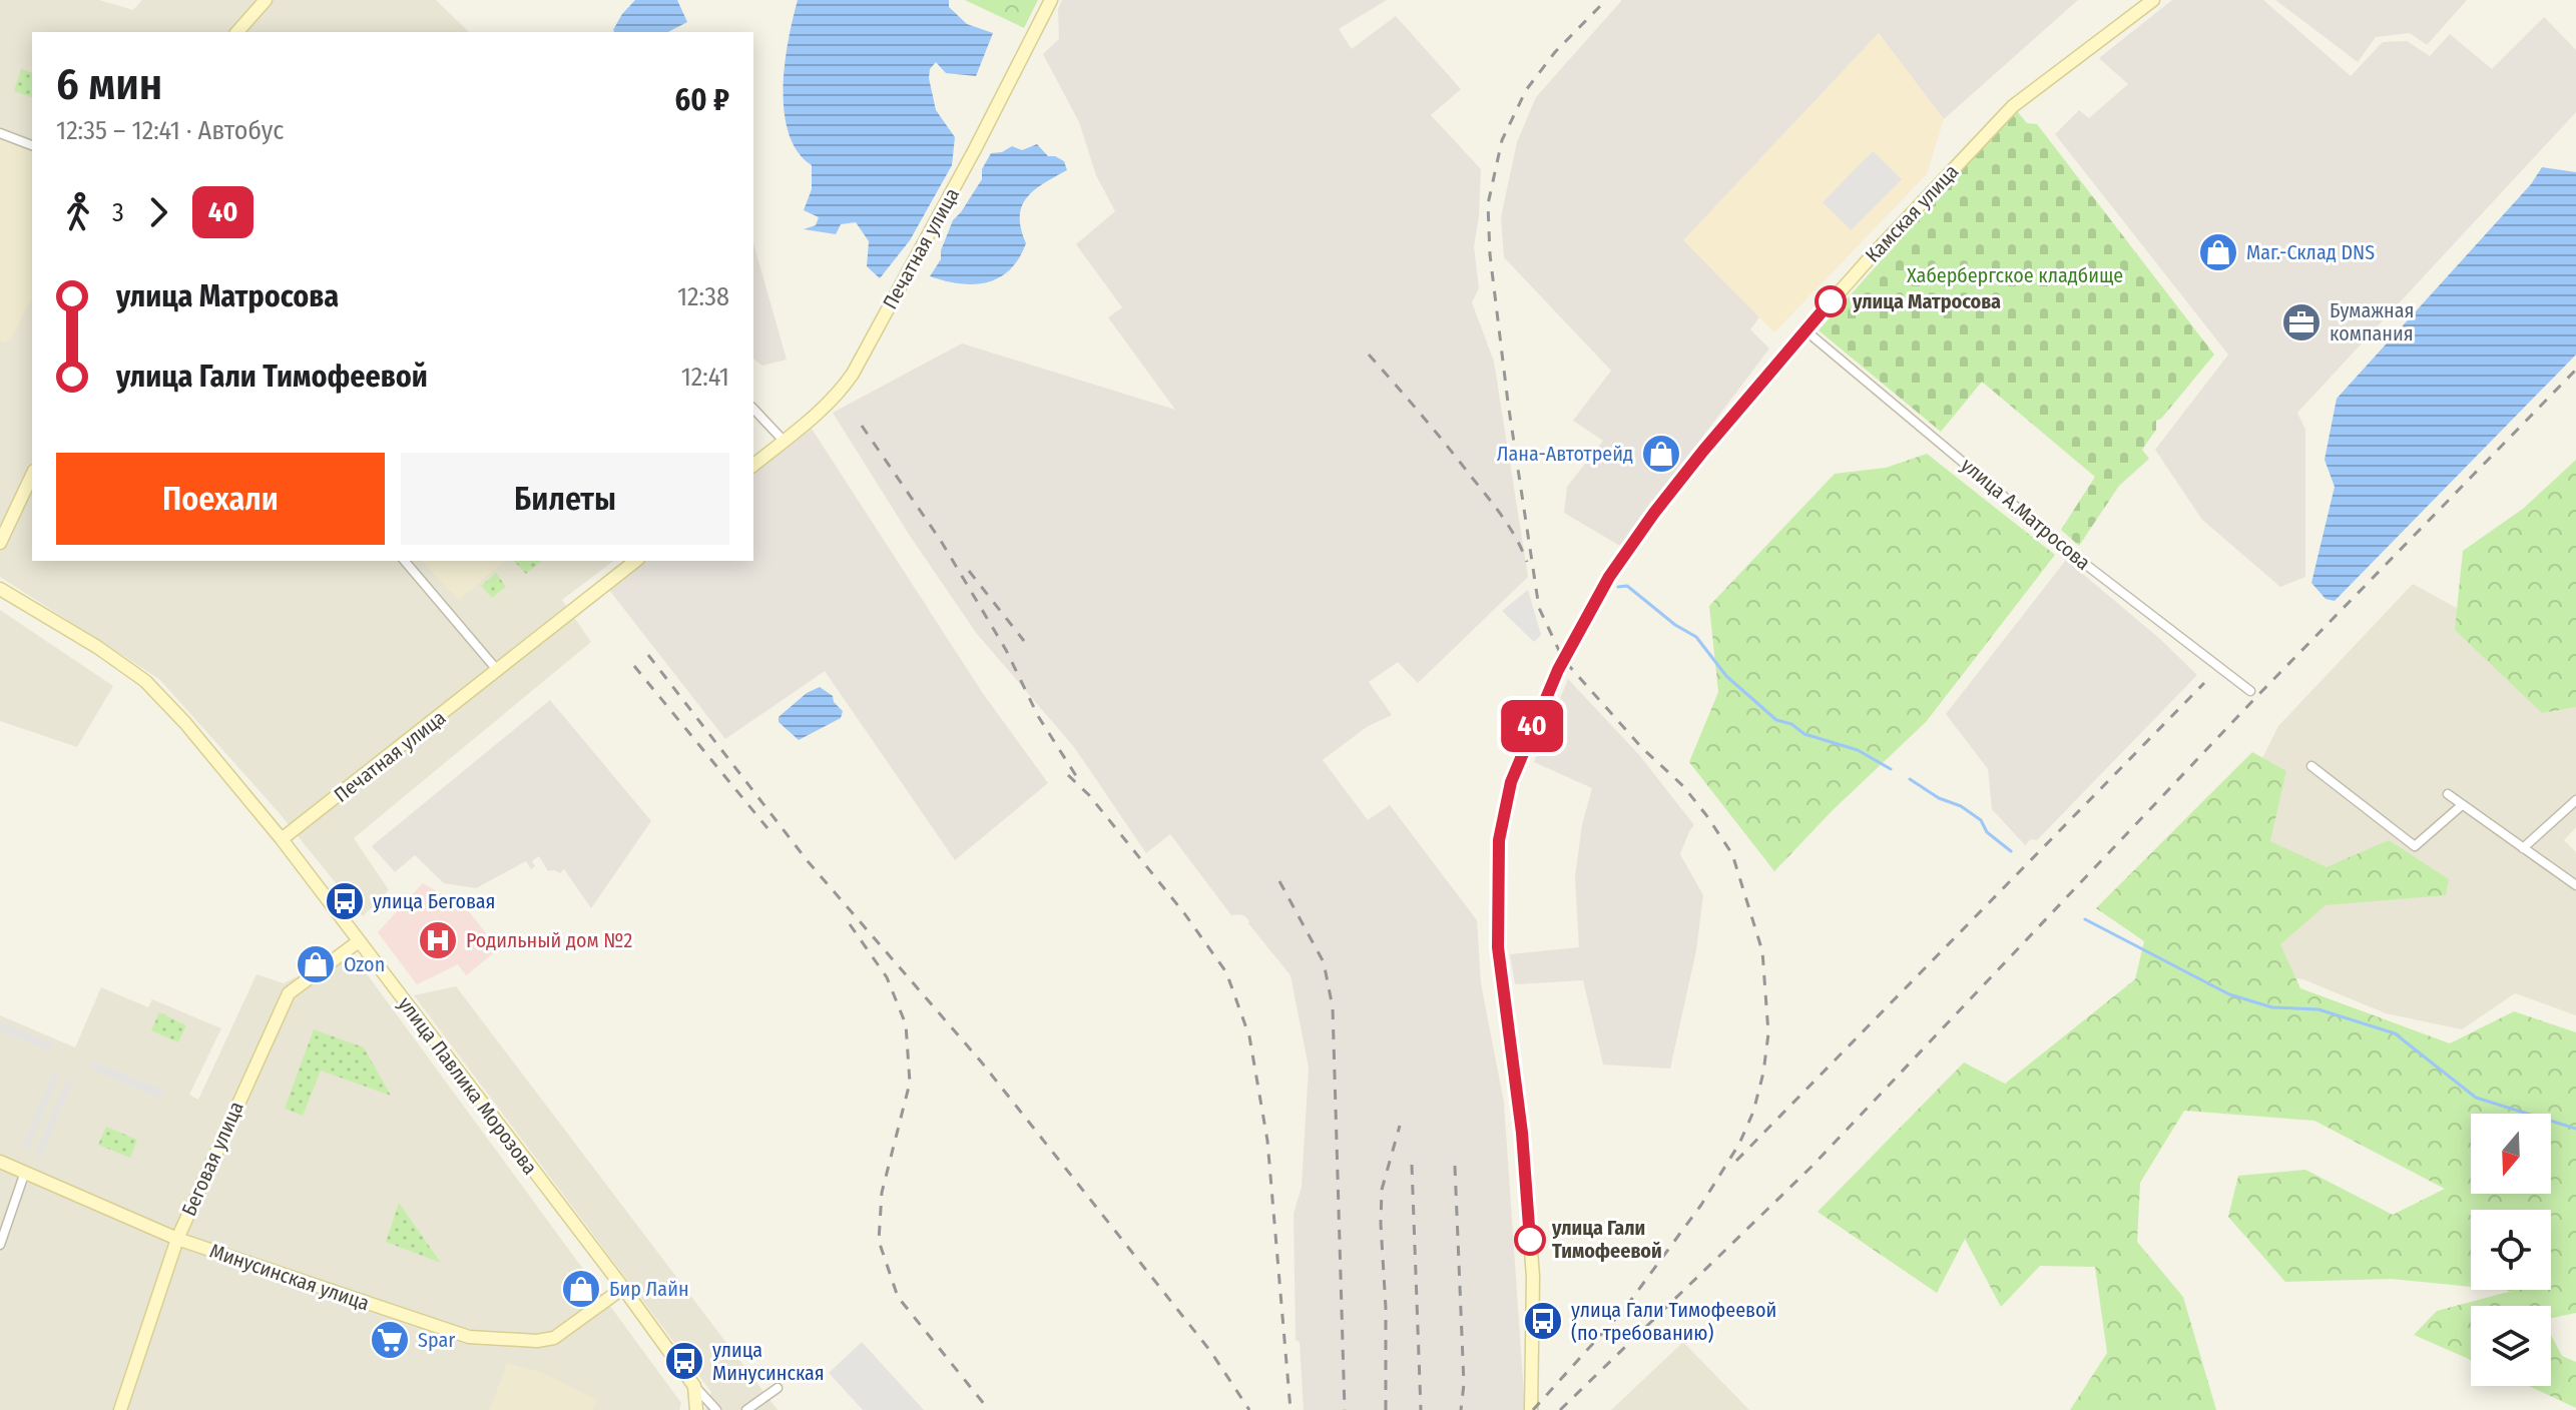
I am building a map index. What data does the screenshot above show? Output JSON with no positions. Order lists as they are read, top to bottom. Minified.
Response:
{"streets":{"street":["Камская улица","Печатная улица","улица А.Матросова","улица Павлика Морозова","Беговая улица","Минусинская улица"]},"crossings":[["Камская улица","улица А.Матросова"],["Печатная улица","улица Павлика Морозова"],["улица Павлика Морозова","Беговая улица"],["улица Павлика Морозова","Минусинская улица"],["Беговая улица","Минусинская улица"]],"parks":["Хабербергское кладбище"],"places":{"shop":["Маг.-Склад DNS","Лана-Автотрейд","Ozon","Бир Лайн"],"other":["улица Матросова","улица Гали Тимофеевой"],"office":["Бумажная компания"],"bus stop":["улица Беговая","улица Гали Тимофеевой (по требованию)","улица Минусинская"],"hospital":["Родильный дом №2"],"supermarket":["Spar"]},"lines":["bus line 40"],"north":"bottom","page":{"on_map":"40","heading":["6 мин","12:35 – 12:41 · Автобус","60 ₽"],"legs":["3","40"],"list":[{"name":"улица Матросова","value":"12:38"},{"name":"улица Гали Тимофеевой","value":"12:41"}],"buttons":["Поехали","Билеты"]}}
